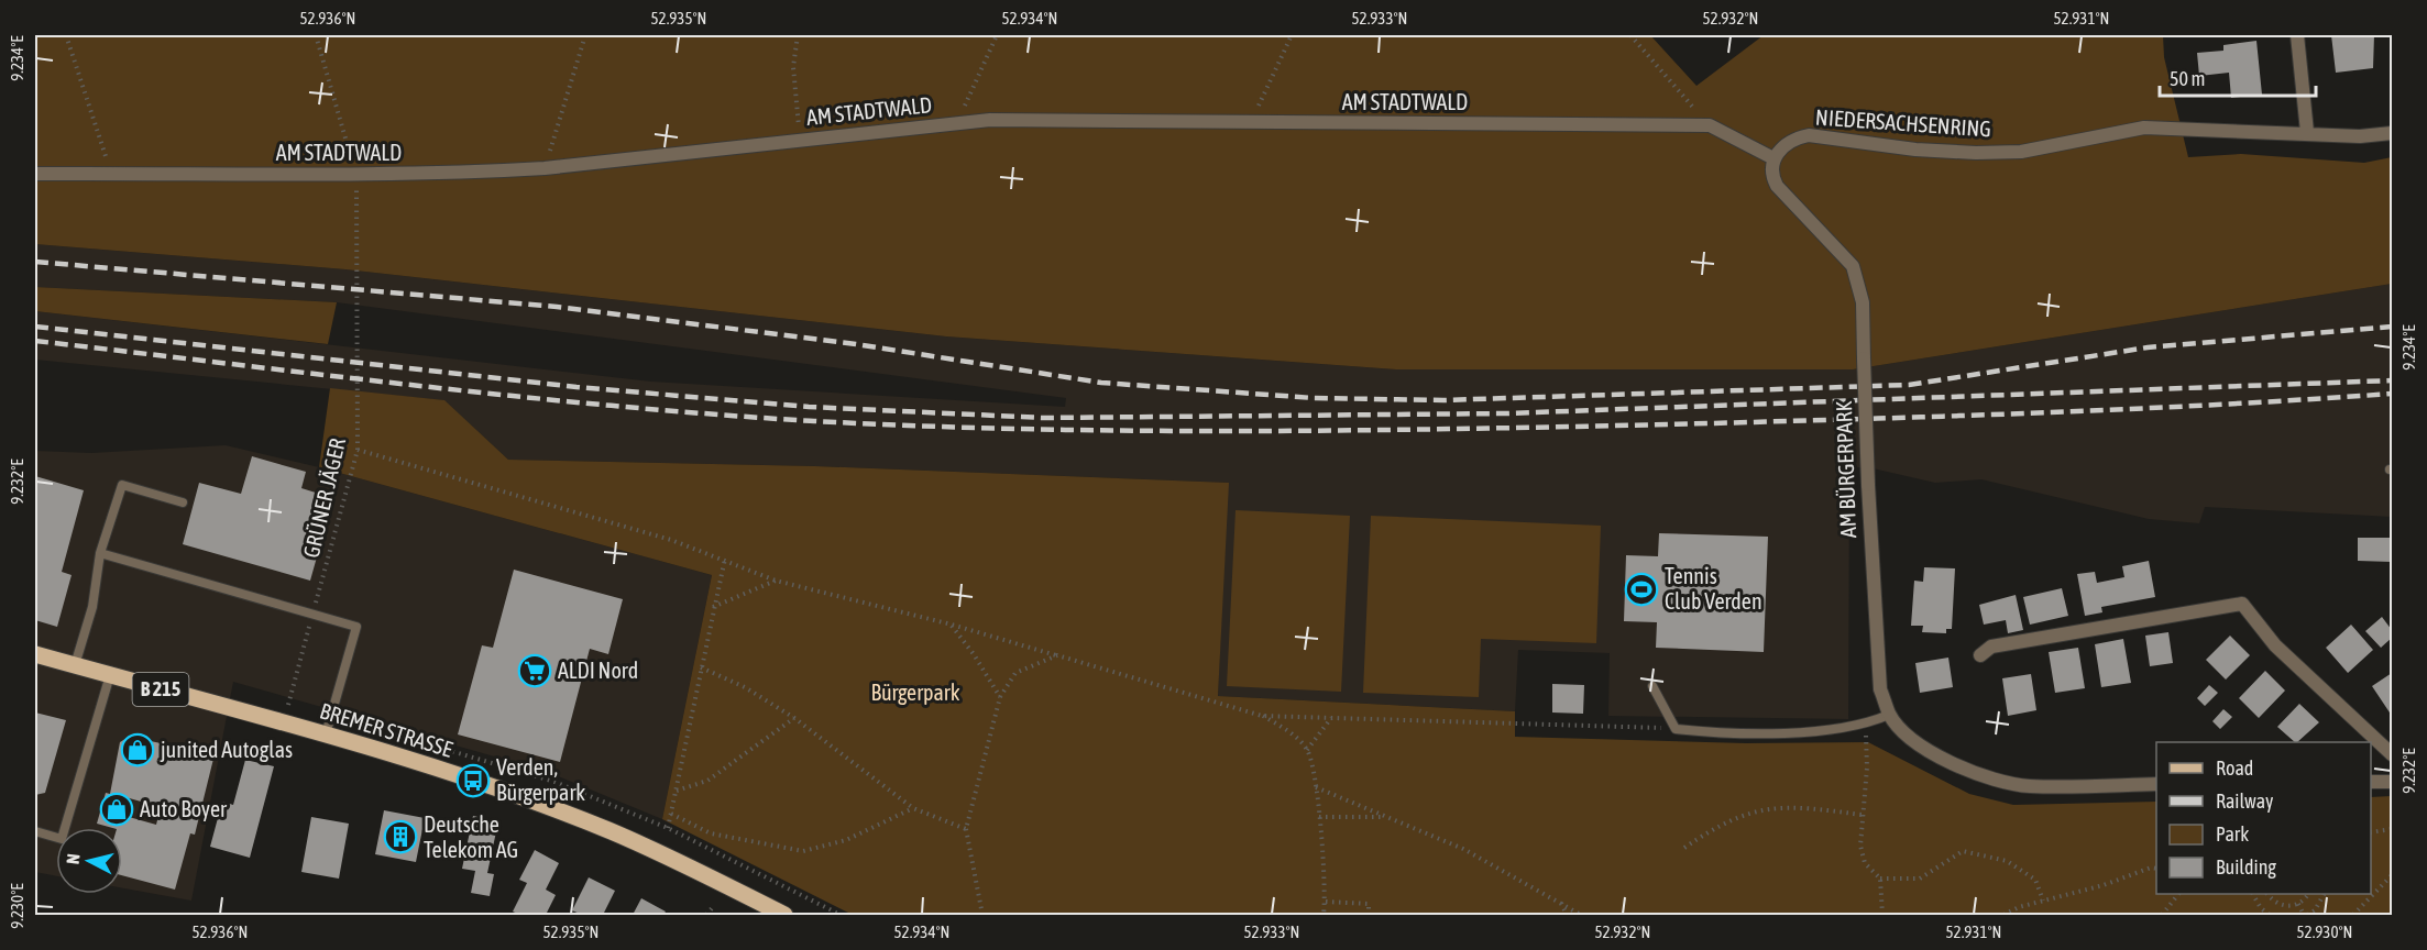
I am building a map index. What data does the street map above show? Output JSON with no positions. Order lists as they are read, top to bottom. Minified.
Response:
{"streets":{"main road":["B 215","BREMER STRASSE"],"street":["AM STADTWALD","NIEDERSACHSENRING","AM BÜRGERPARK"],"path":["GRÜNER JÄGER"]},"crossings":[["AM STADTWALD","GRÜNER JÄGER"],["NIEDERSACHSENRING","AM BÜRGERPARK"]],"parks":["Bürgerpark"],"places":{"sports":["Tennis Club Verden"],"supermarket":["ALDI Nord"],"shop":["junited Autoglas","Auto Boyer"],"bus stop":["Verden, Bürgerpark"],"building":["Deutsche Telekom AG"]},"legend":["Road","Railway","Park","Building"],"scale_bar":"50 m","north":"left","coordinates":["52.936°N","52.935°N","52.934°N","52.933°N","52.932°N","52.931°N","9.234°E","9.232°E","9.230°E","52.930°N"]}
